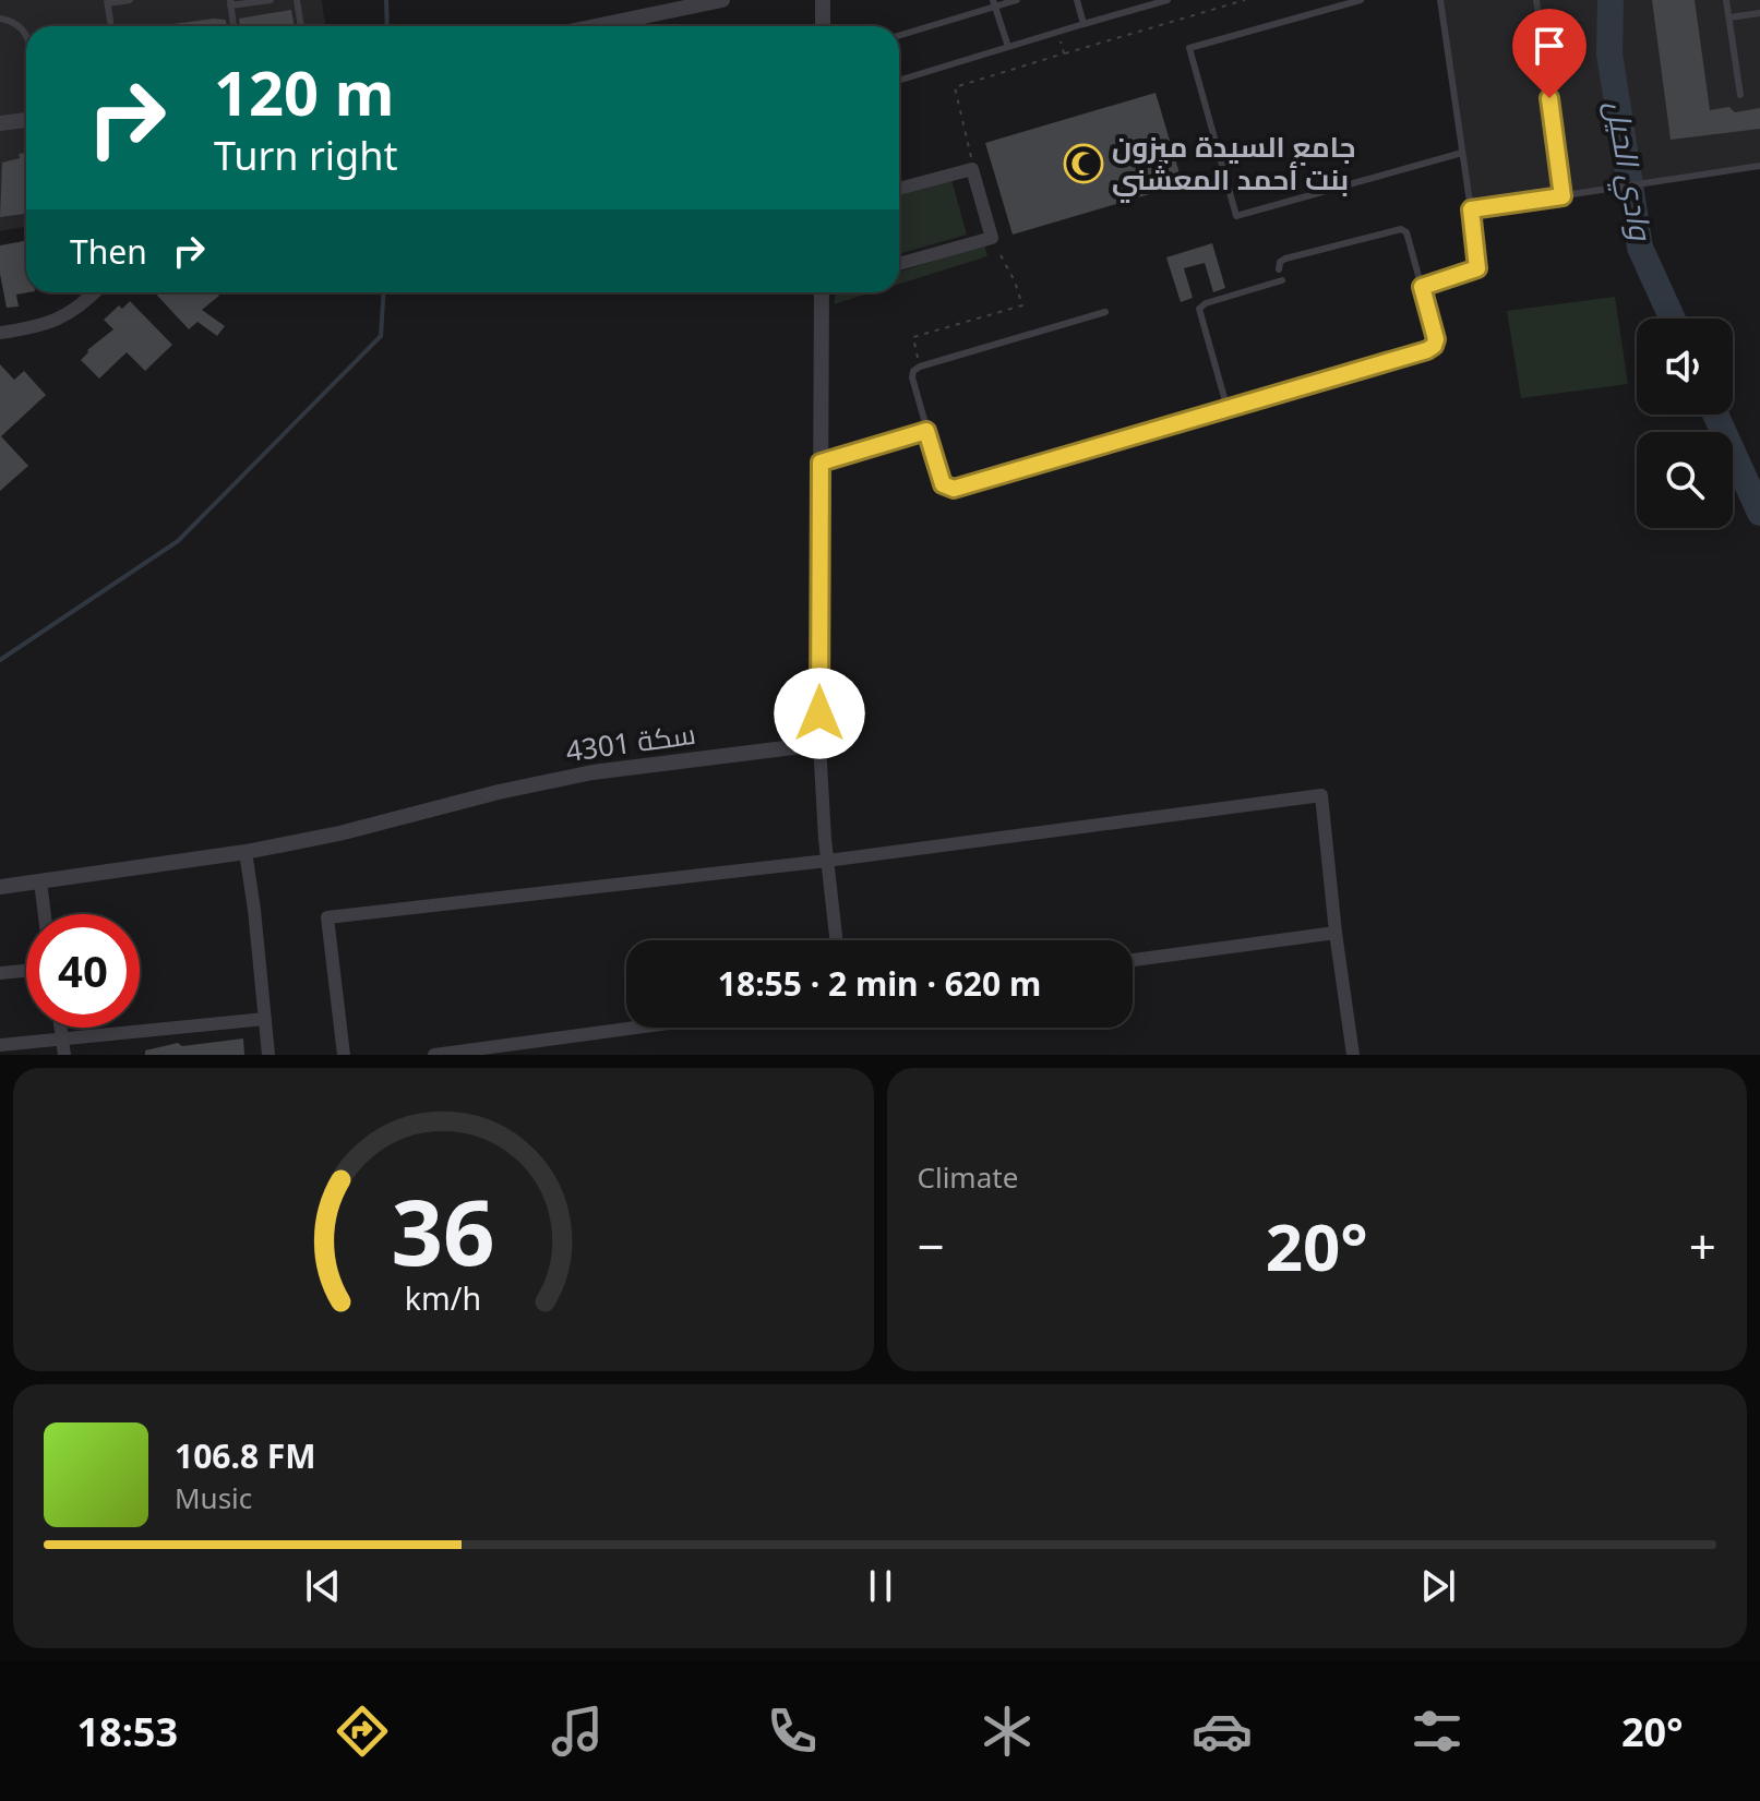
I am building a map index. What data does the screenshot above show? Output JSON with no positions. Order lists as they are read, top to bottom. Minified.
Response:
{"streets":{"street":["سكة 4301"]},"water":["وادي الحيل"],"places":{"mosque":["جامع السيدة ميزون بنت أحمد المعشني"]},"page":{"turn":["120 m","Turn right"],"then":"Then","limit":"40","trip":"18:55 · 2 min · 620 m","tile":"Climate","heat":["−","20°","+"],"song":["106.8 FM","Music"],"tabs":["18:53","20°"],"gauge":["36","km/h"]}}
